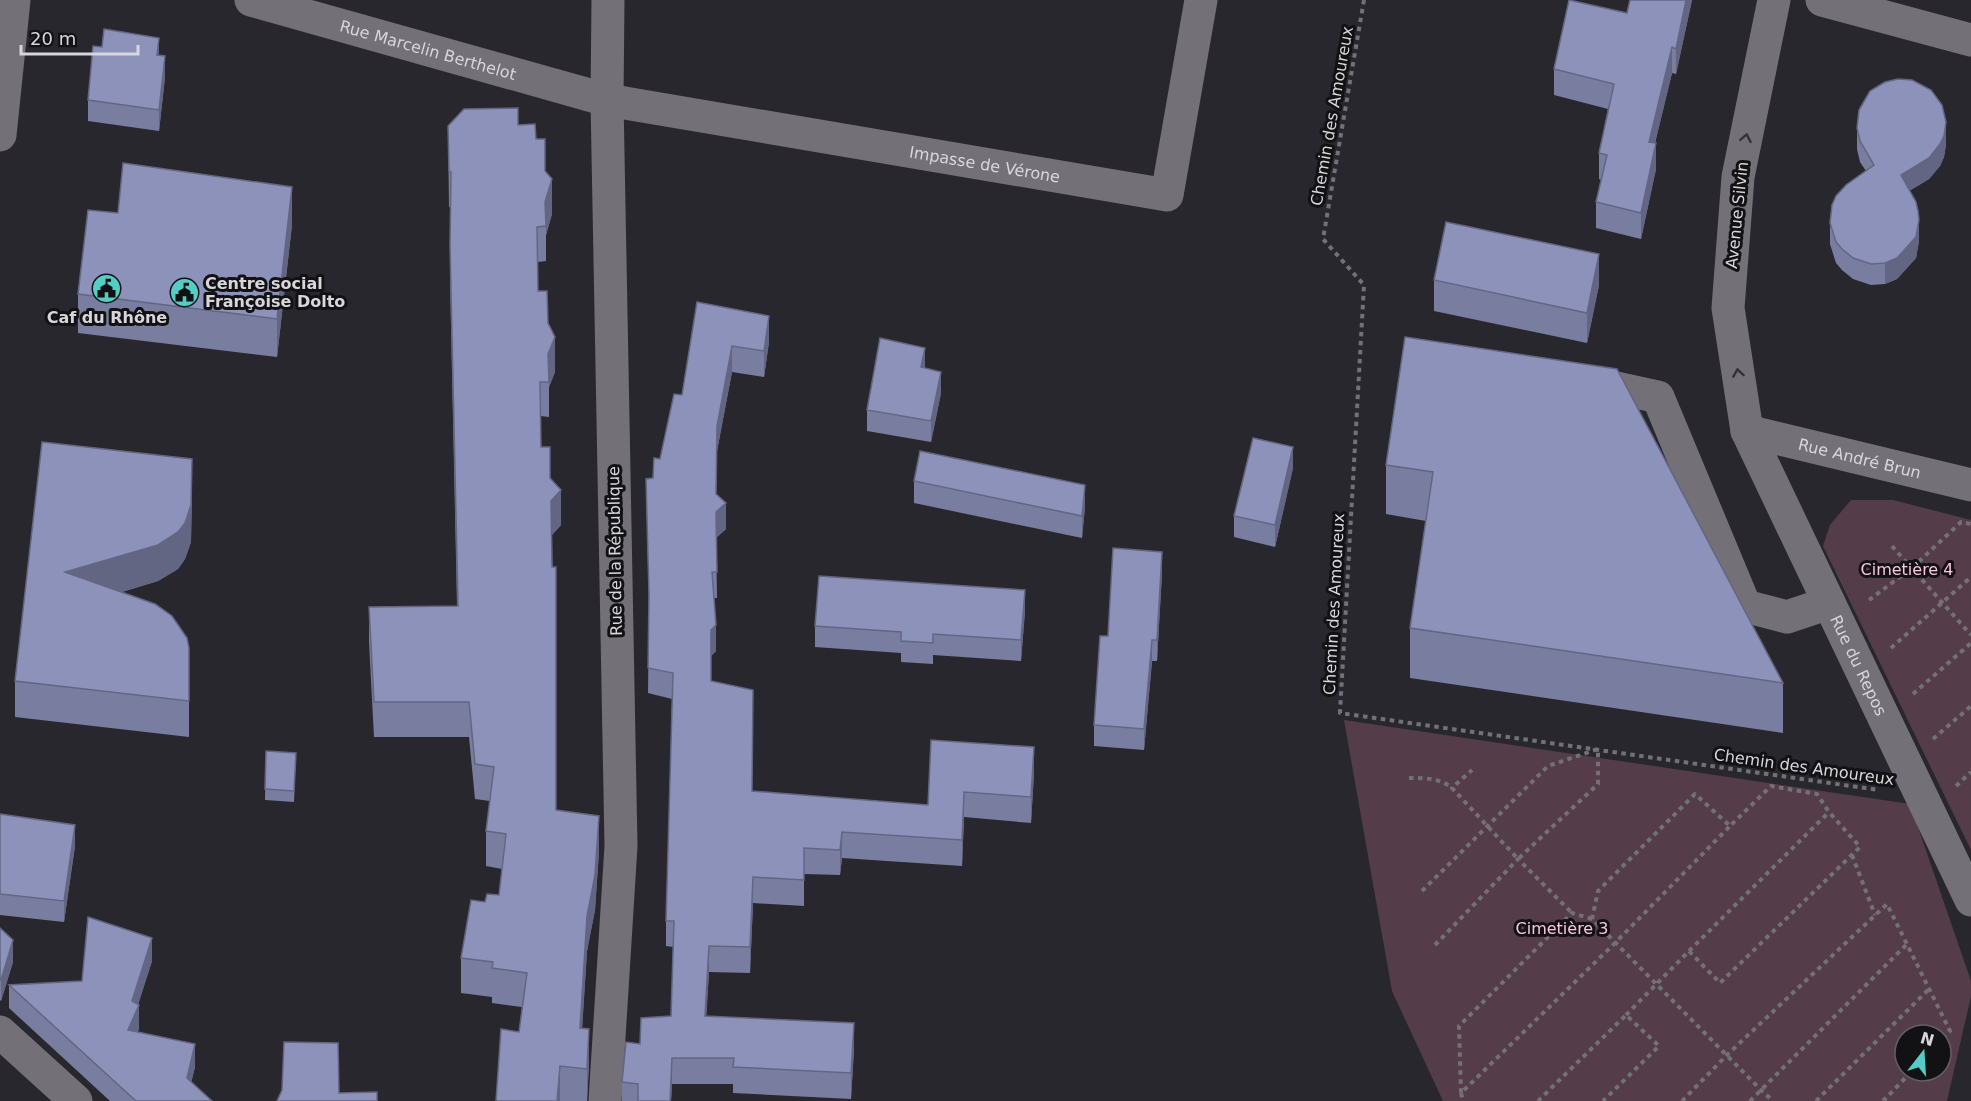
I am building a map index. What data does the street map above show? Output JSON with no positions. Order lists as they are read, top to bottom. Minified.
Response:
{"streets":{"street":["Rue Marcelin Berthelot","Impasse de Vérone","Avenue Silvin","Rue André Brun","Rue de la République","Rue du Repos"],"path":["Chemin des Amoureux"]},"crossings":[["Rue Marcelin Berthelot","Impasse de Vérone"],["Rue Marcelin Berthelot","Rue de la République"],["Chemin des Amoureux","Rue du Repos"],["Impasse de Vérone","Rue de la République"],["Avenue Silvin","Rue André Brun"],["Avenue Silvin","Rue du Repos"],["Rue André Brun","Rue du Repos"]],"one_way":["Avenue Silvin"],"parks":["Cimetière 4","Cimetière 3"],"places":{"public building":["Caf du Rhône","Centre social Françoise Dolto"]},"scale_bar":"20 m","north":"top"}
